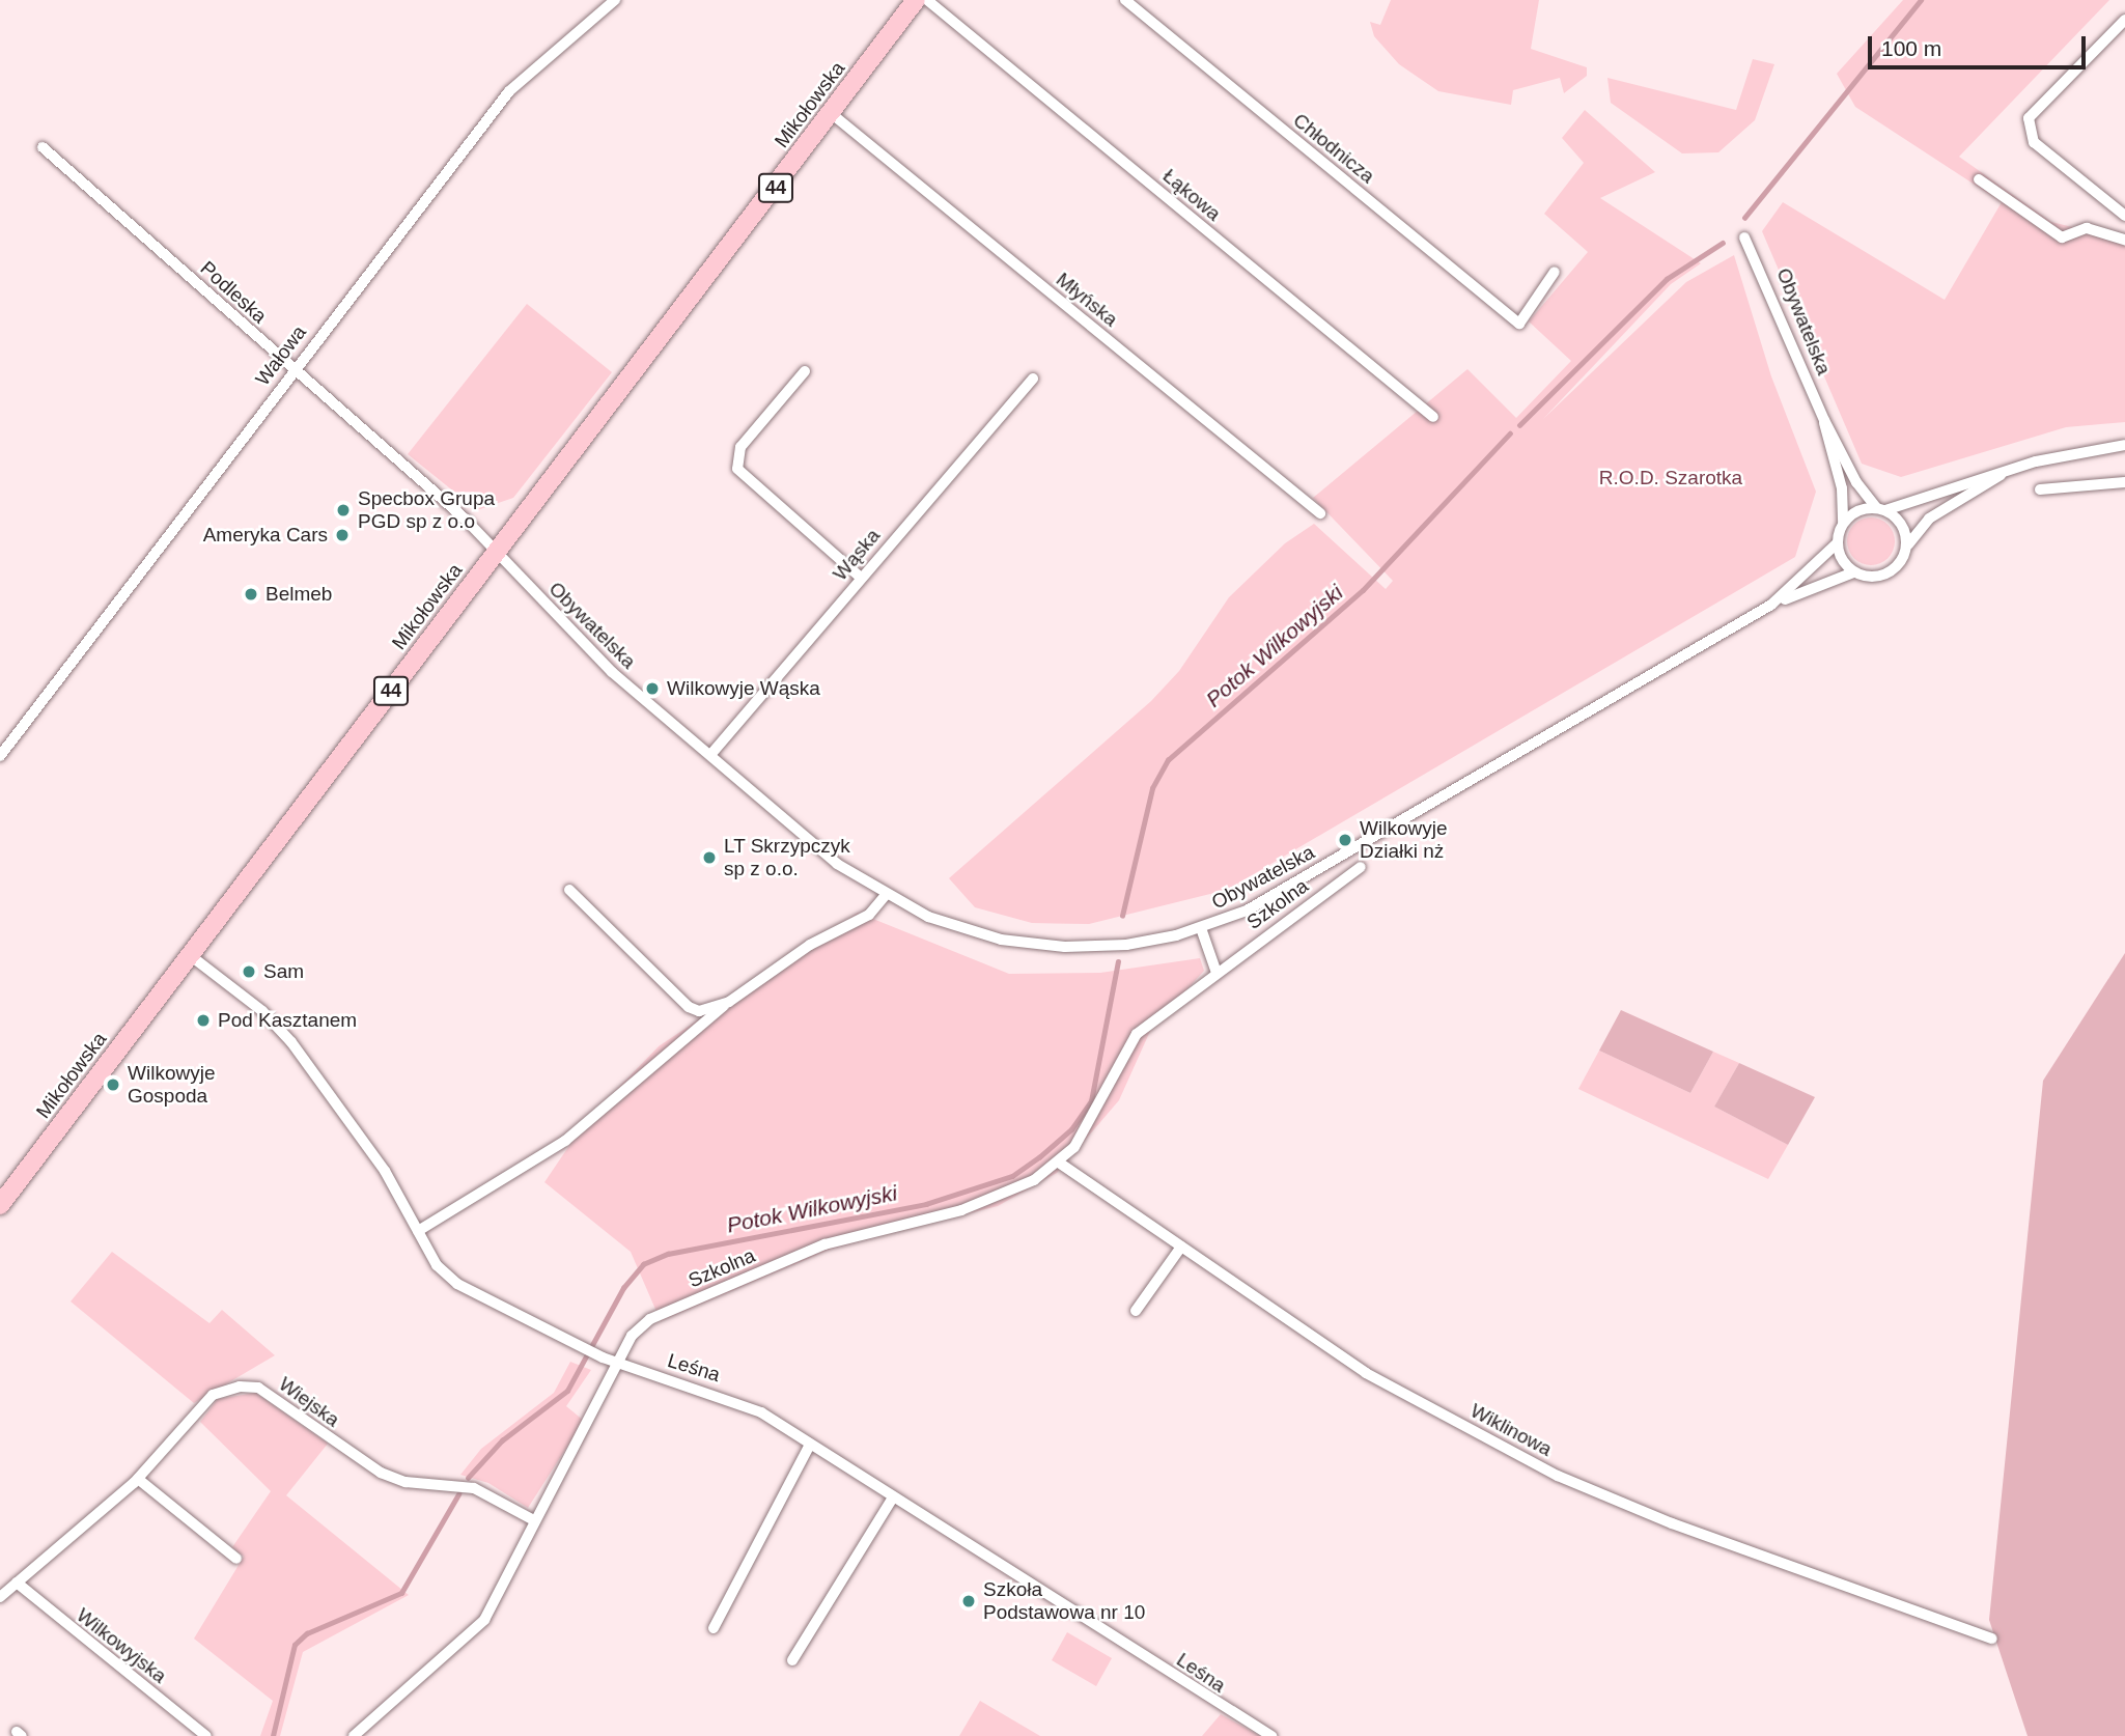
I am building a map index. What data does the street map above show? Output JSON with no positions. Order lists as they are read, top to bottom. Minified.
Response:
{"streets":{"main road":["Mikołowska","44"],"street":["Chłodnicza","Łąkowa","Podleska","Młyńska","Obywatelska","Wałowa","Wąska","Szkolna","Leśna","Wiejska","Wiklinowa","Wilkowyjska"]},"crossings":[["Mikołowska","Podleska"],["Mikołowska","Młyńska"],["Mikołowska","Obywatelska"],["Mikołowska","Leśna"],["Podleska","Obywatelska"],["Podleska","Wałowa"],["Obywatelska","Wąska"],["Szkolna","Leśna"],["Szkolna","Wiejska"],["Szkolna","Wiklinowa"],["Wiejska","Wilkowyjska"]],"water":["Potok Wilkowyjski"],"parks":["R.O.D. Szarotka"],"places":["Specbox Grupa PGD sp z o.o","Ameryka Cars","Belmeb","Wilkowyje Wąska","Wilkowyje Działki nż","LT Skrzypczyk sp z o.o.","Sam","Pod Kasztanem","Wilkowyje Gospoda","Szkoła Podstawowa nr 10"],"scale_bar":"100 m"}
